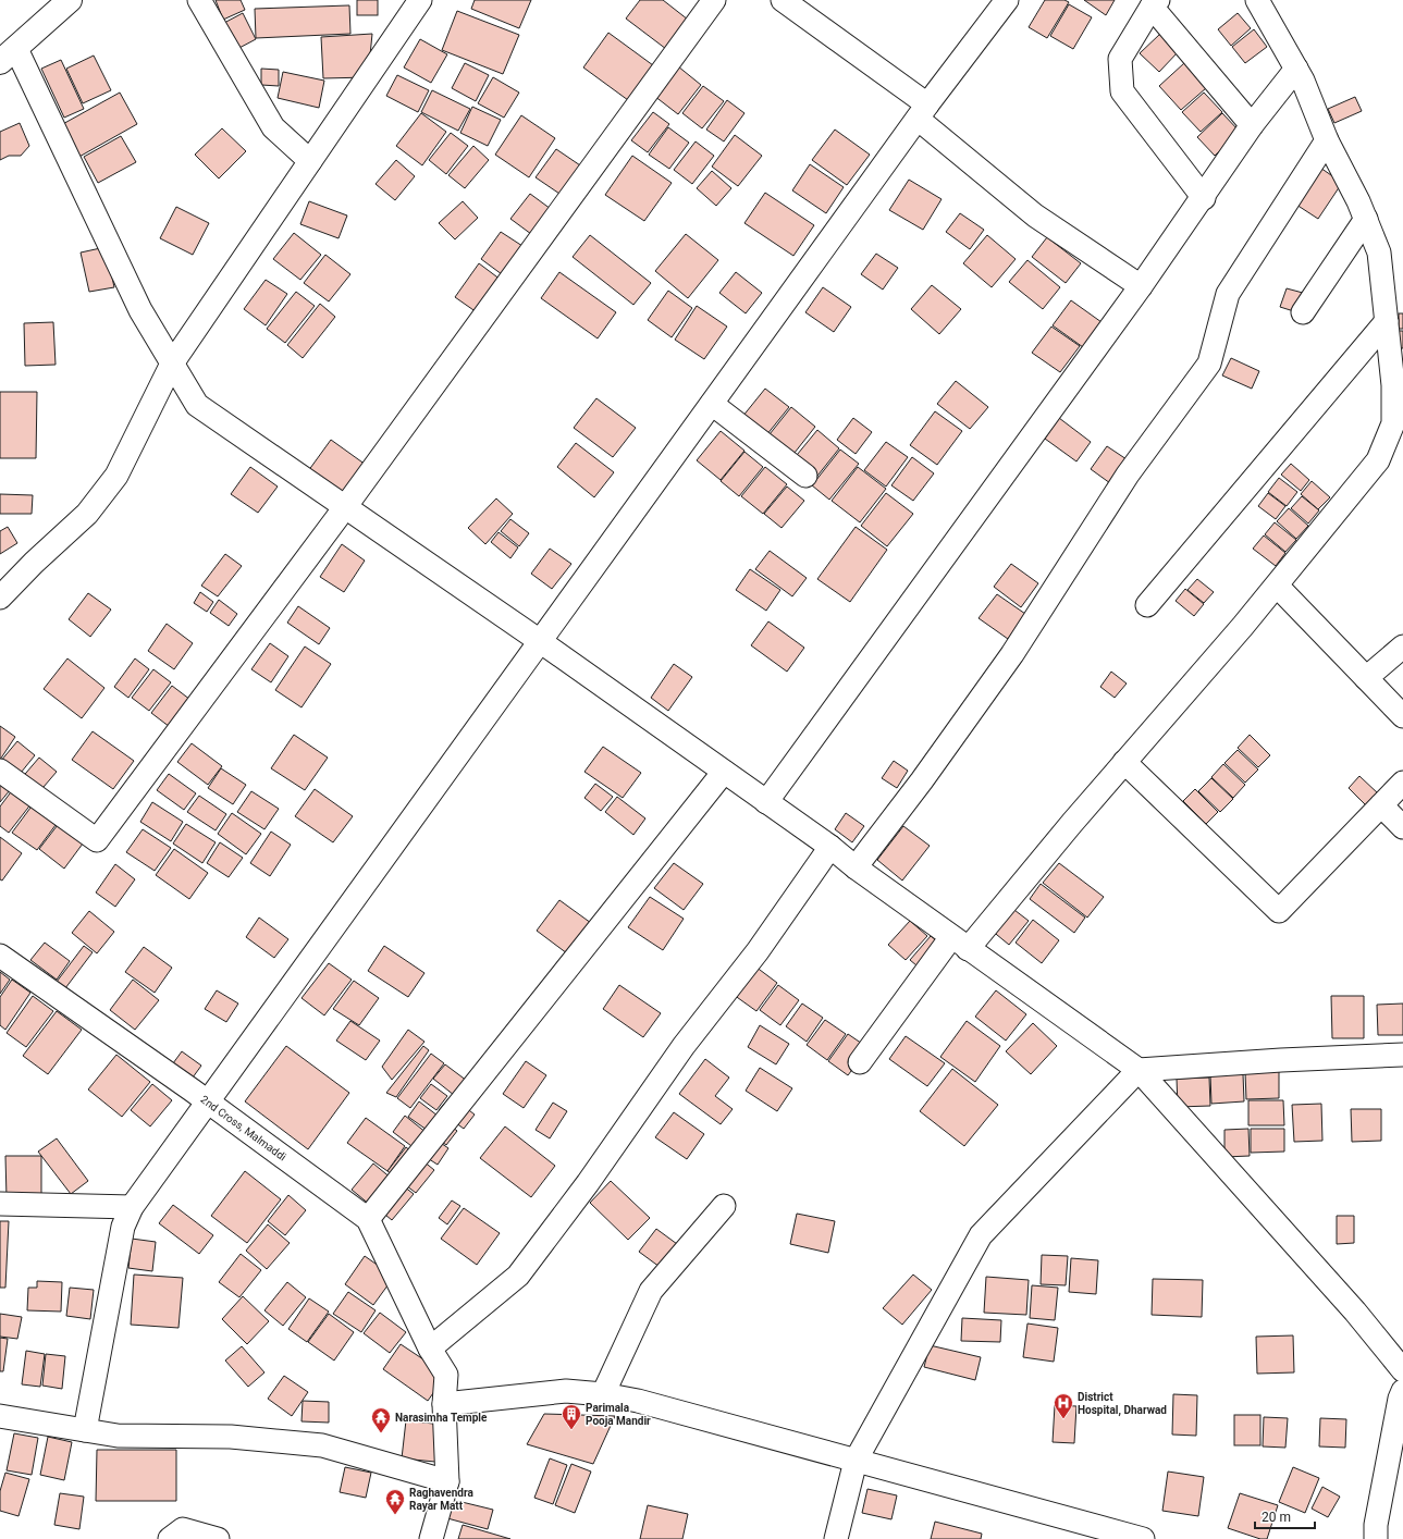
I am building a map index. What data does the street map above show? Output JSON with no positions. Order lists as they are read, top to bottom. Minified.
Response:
{"streets":{"street":["2nd Cross, Malmaddi"]},"places":{"hospital":["District Hospital, Dharwad"],"building":["Parimala Pooja Mandir"],"temple":["Narasimha Temple","Raghavendra Rayar Matt"]},"scale_bar":"20 m"}
